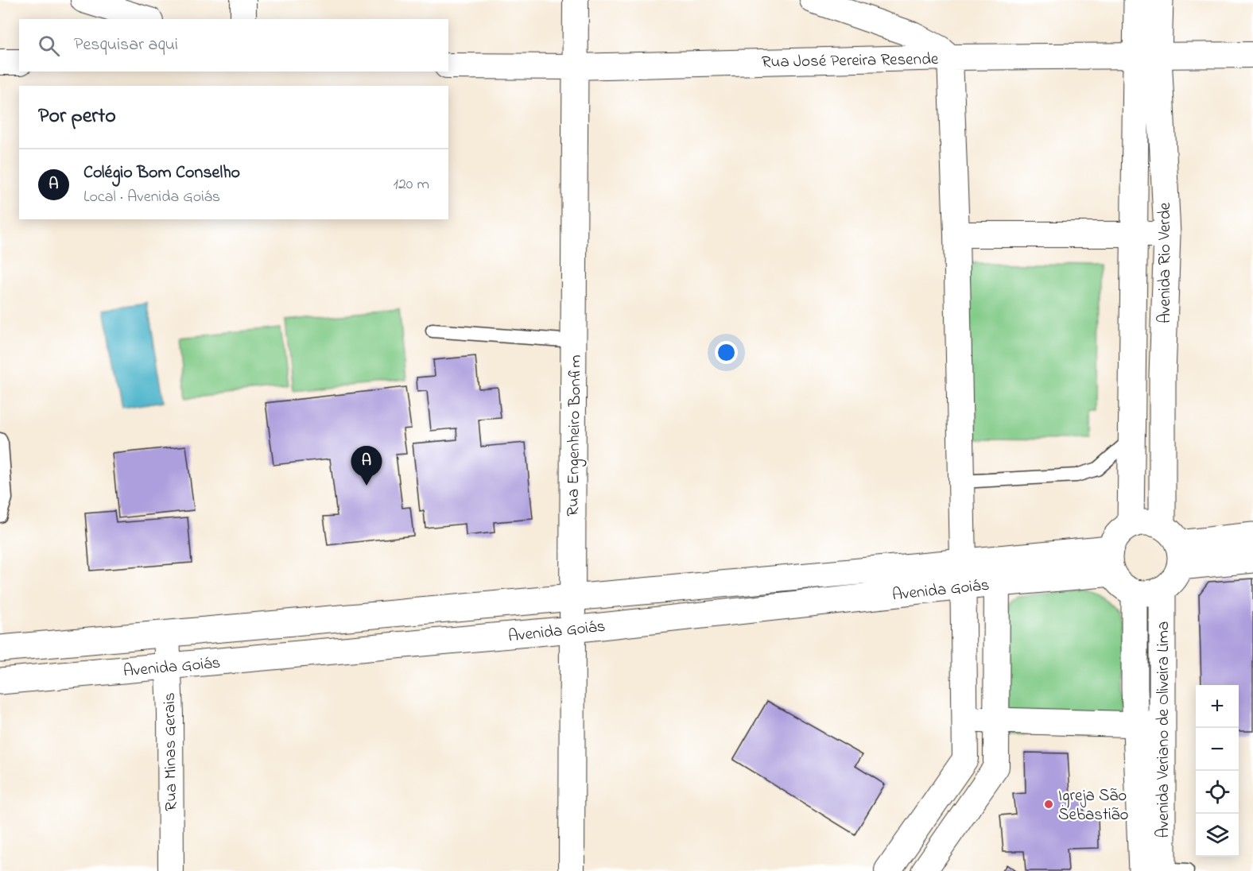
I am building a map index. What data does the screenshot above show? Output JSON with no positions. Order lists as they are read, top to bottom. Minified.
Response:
{"streets":{"main road":["Avenida Rio Verde","Avenida Goiás","Avenida Veriano de Oliveira Lima"],"street":["Rua José Pereira Resende","Rua Engenheiro Bonfim","Rua Minas Gerais"]},"crossings":[["Rua José Pereira Resende","Avenida Rio Verde"],["Rua José Pereira Resende","Rua Engenheiro Bonfim"],["Avenida Rio Verde","Avenida Goiás"],["Avenida Rio Verde","Avenida Veriano de Oliveira Lima"],["Rua Engenheiro Bonfim","Avenida Goiás"],["Avenida Goiás","Avenida Veriano de Oliveira Lima"],["Avenida Goiás","Rua Minas Gerais"]],"places":["Igreja São Sebastião"],"page":{"search":"Pesquisar aqui","heading":"Por perto","list":[{"mark":"A","name":"Colégio Bom Conselho","note":"Local · Avenida Goiás","value":"120 m"}],"pins":"A","map_buttons":["+","−"]}}
